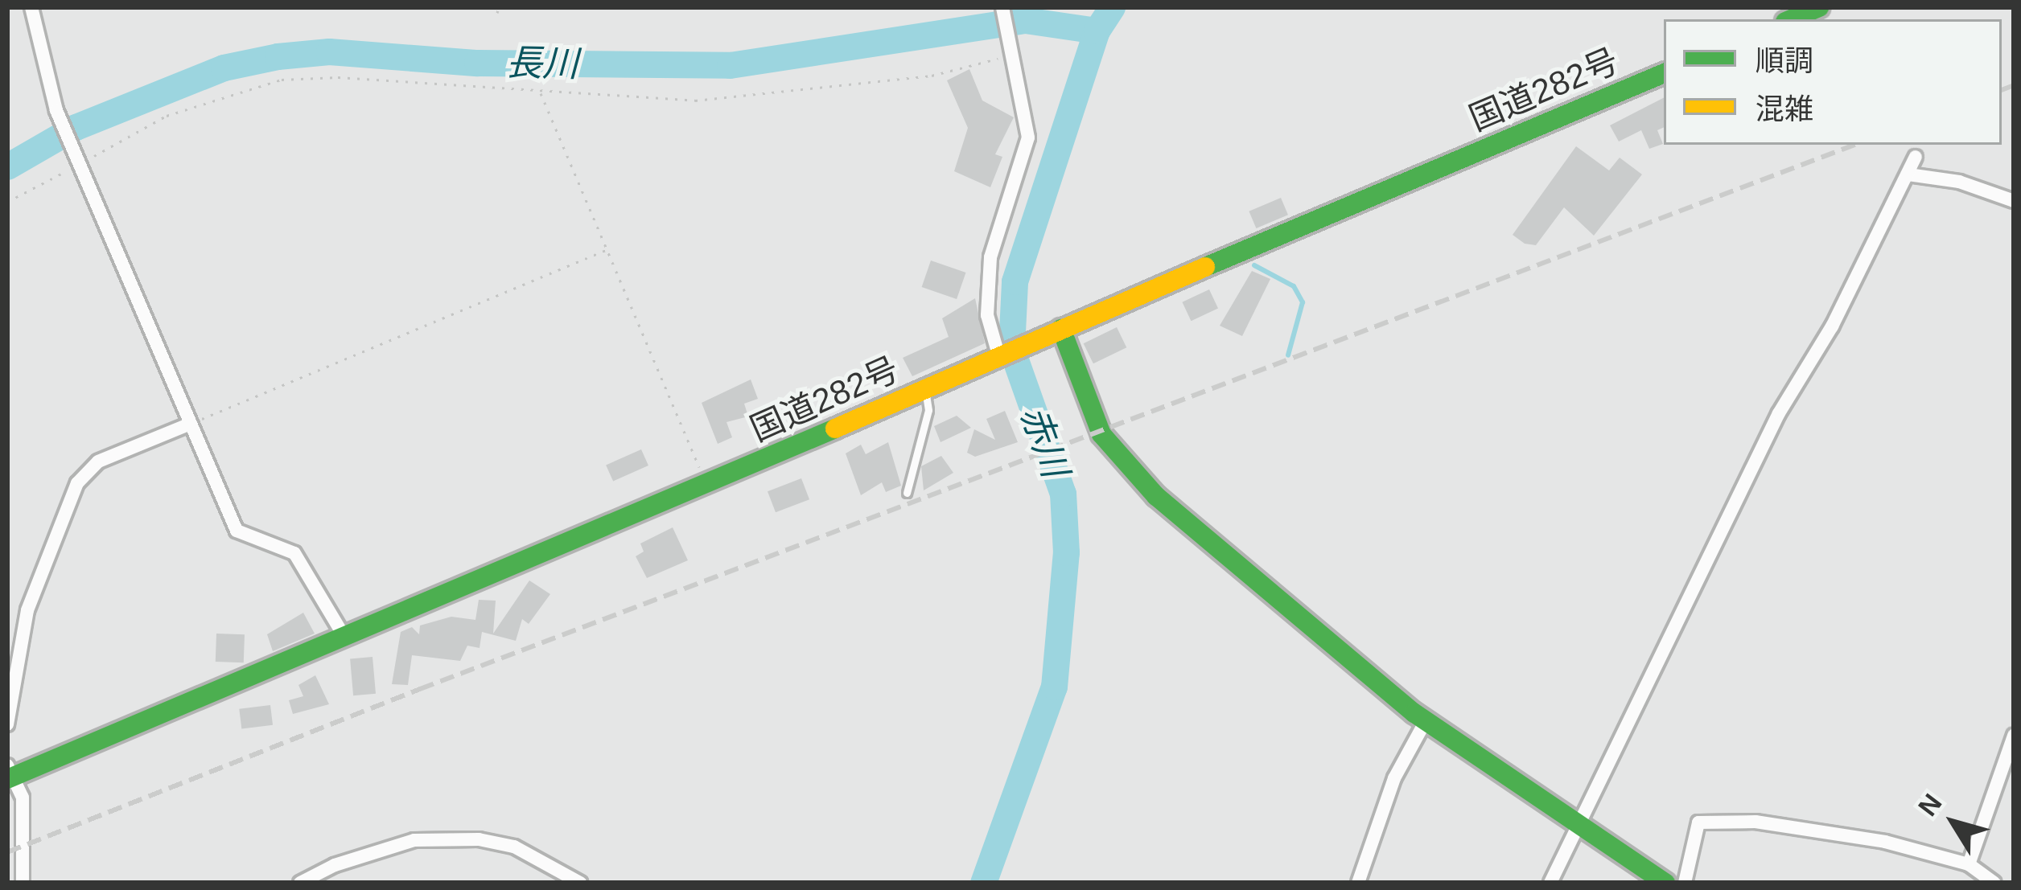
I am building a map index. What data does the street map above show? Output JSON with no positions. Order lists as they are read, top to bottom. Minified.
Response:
{"streets":{"main road":["国道282号"]},"water":["長川","赤川"],"legend":["順調","混雑"],"north":"top left"}
